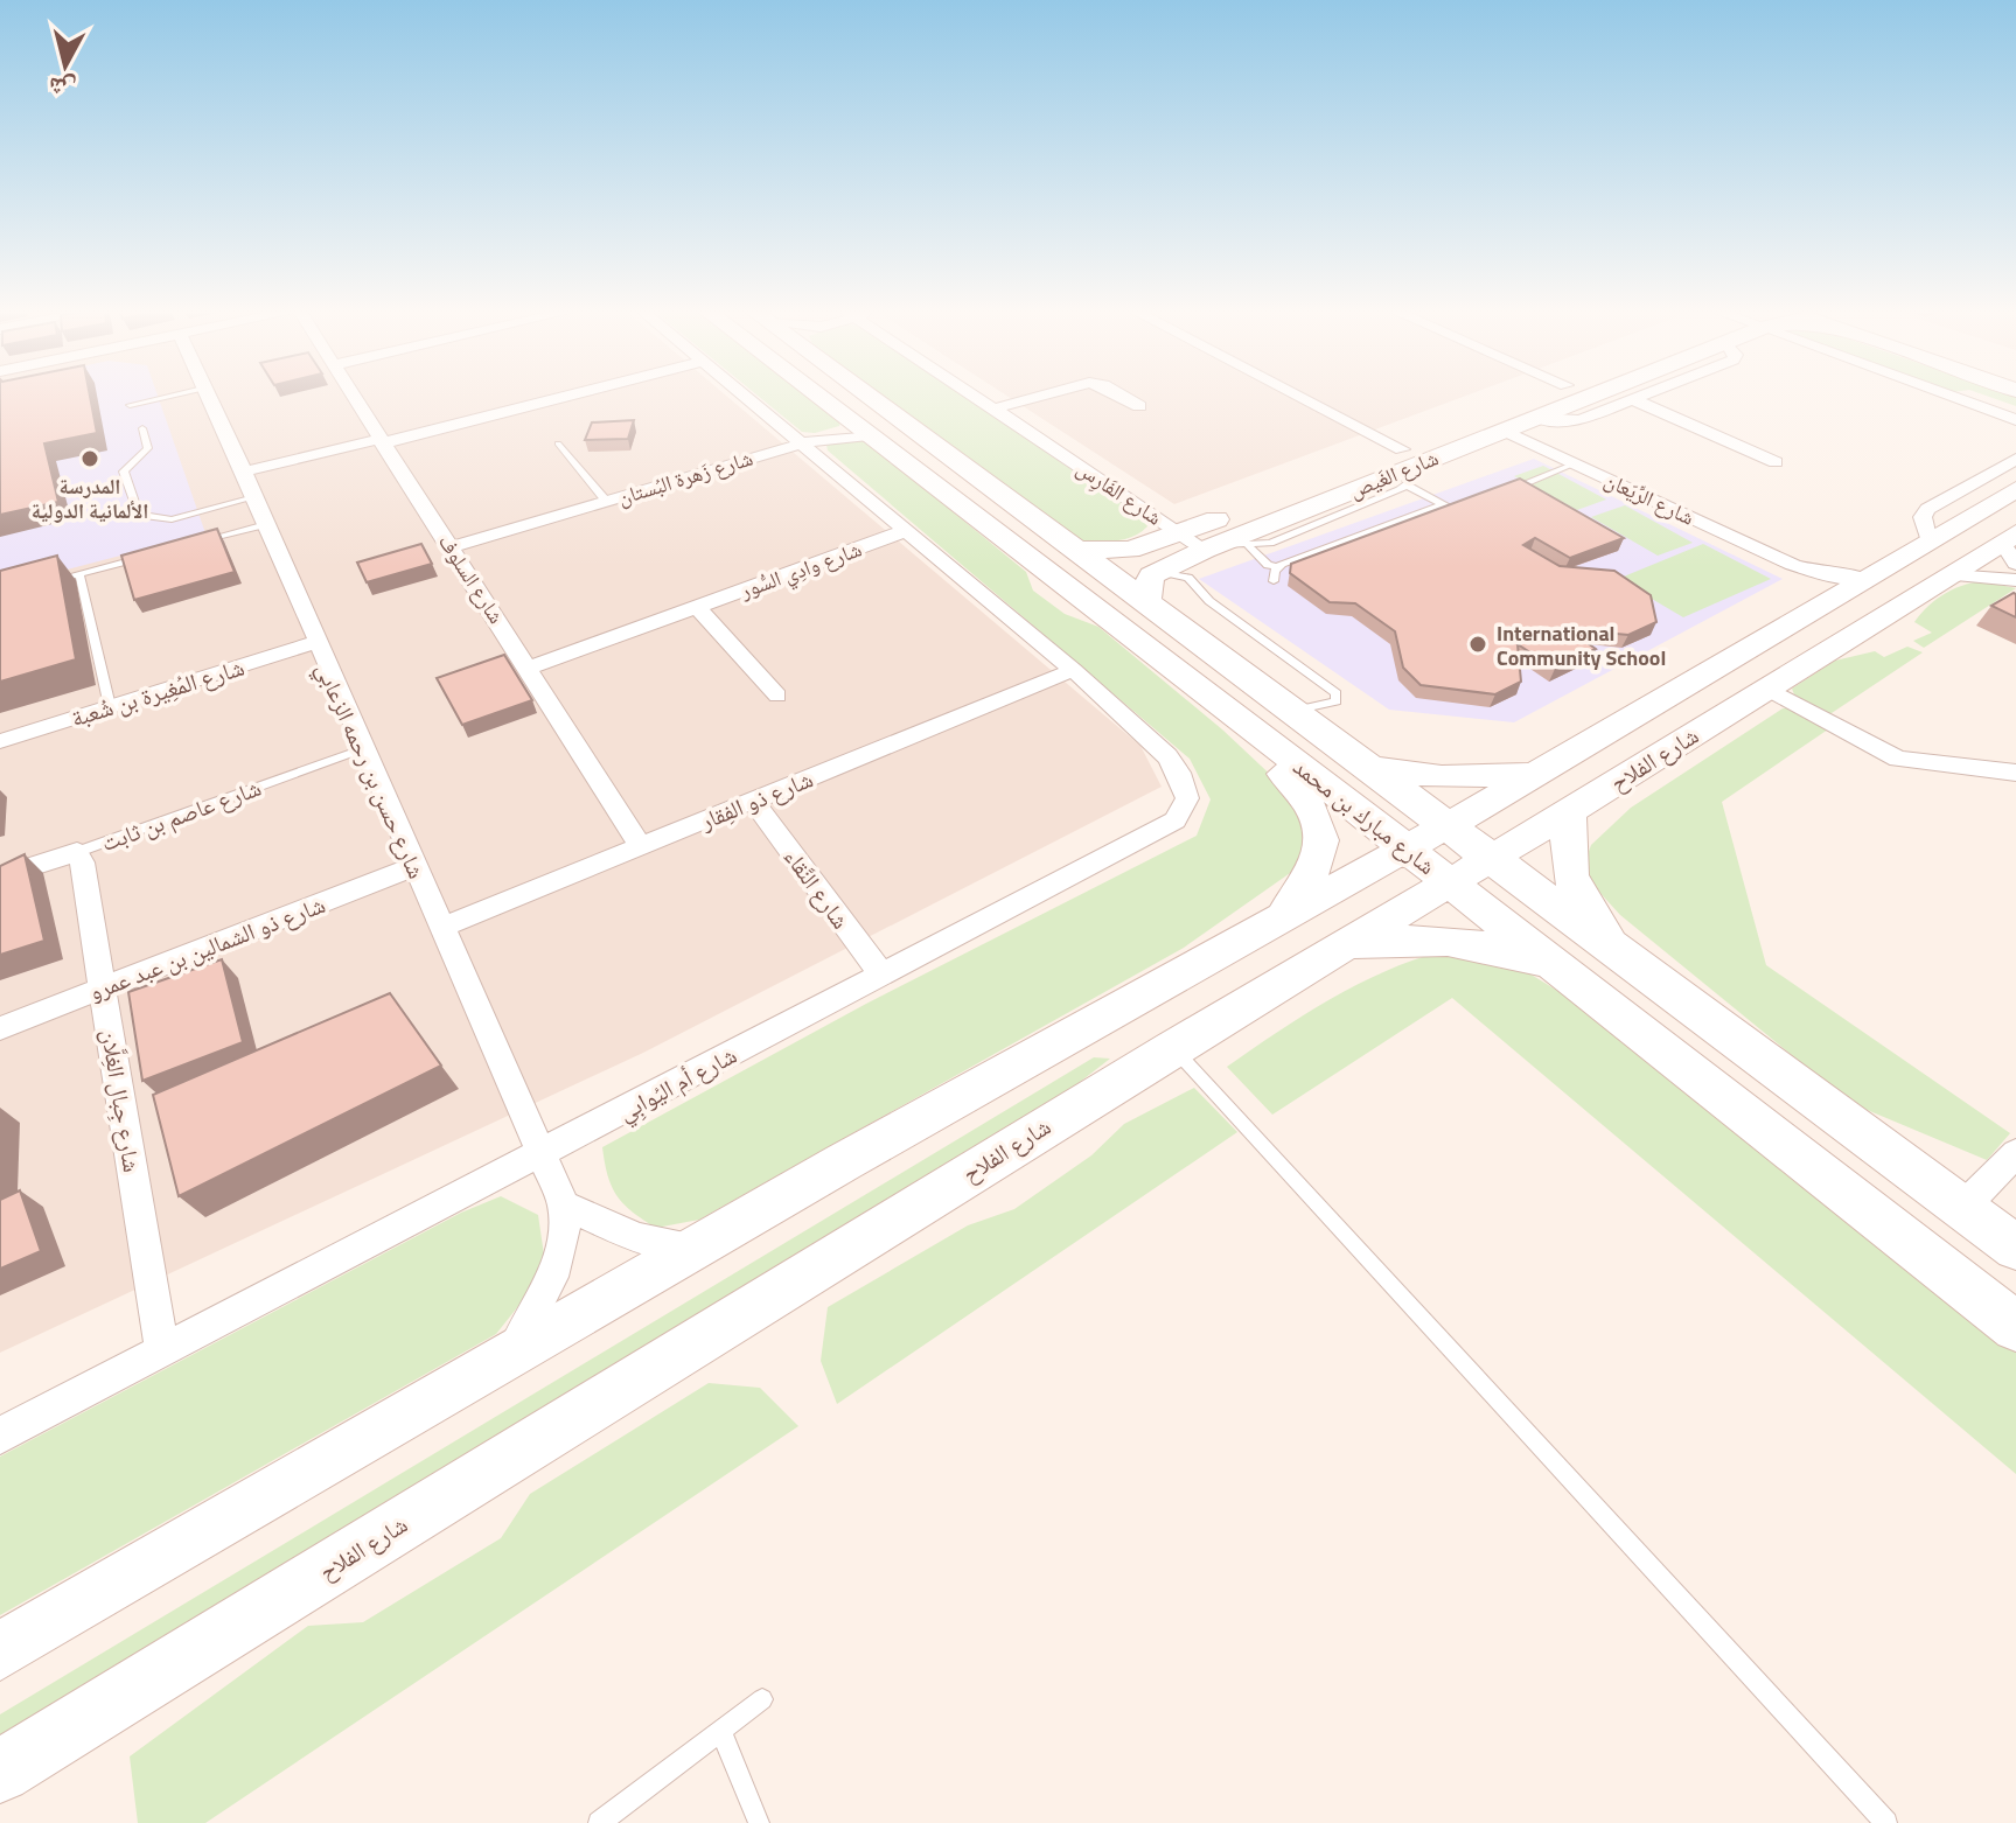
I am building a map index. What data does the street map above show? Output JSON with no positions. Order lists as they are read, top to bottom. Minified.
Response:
{"streets":{"main road":["شارع الغَيص","شارع الفلاح","شارع مبارك بن محمد"],"street":["شارع زَهرة البُستان","شارع الفَارِس","شارع الرِّيَعان","شارع وادِي السُّور","شارع السلوف","شارع المُغِيرة بن شُعبة","شارع حسن بن رحمه الزعابي","شارع ذو الفِقار","شارع عاصم بن ثابت","شارع النَّقاء","شارع ذو الشمالين بن عبد عمرو","شارع أم اليُوابِي","شارع جِبال الغِلَّان"]},"crossings":[["شارع الغَيص","شارع الفَارِس"],["شارع الغَيص","شارع الرِّيَعان"],["شارع الغَيص","شارع مبارك بن محمد"],["شارع زَهرة البُستان","شارع السلوف"],["شارع زَهرة البُستان","شارع مبارك بن محمد"],["شارع زَهرة البُستان","شارع أم اليُوابِي"],["شارع الرِّيَعان","شارع الفلاح"],["شارع وادِي السُّور","شارع السلوف"],["شارع وادِي السُّور","شارع أم اليُوابِي"],["شارع السلوف","شارع ذو الفِقار"],["شارع المُغِيرة بن شُعبة","شارع حسن بن رحمه الزعابي"],["شارع الفلاح","شارع حسن بن رحمه الزعابي"],["شارع الفلاح","شارع مبارك بن محمد"],["شارع حسن بن رحمه الزعابي","شارع ذو الفِقار"],["شارع حسن بن رحمه الزعابي","شارع عاصم بن ثابت"],["شارع حسن بن رحمه الزعابي","شارع ذو الشمالين بن عبد عمرو"],["شارع حسن بن رحمه الزعابي","شارع أم اليُوابِي"],["شارع ذو الفِقار","شارع النَّقاء"],["شارع ذو الفِقار","شارع أم اليُوابِي"],["شارع عاصم بن ثابت","شارع جِبال الغِلَّان"],["شارع النَّقاء","شارع أم اليُوابِي"],["شارع ذو الشمالين بن عبد عمرو","شارع جِبال الغِلَّان"],["شارع أم اليُوابِي","شارع جِبال الغِلَّان"]],"places":["المدرسة الألمانية الدولية","International Community School"],"north":"bottom"}
